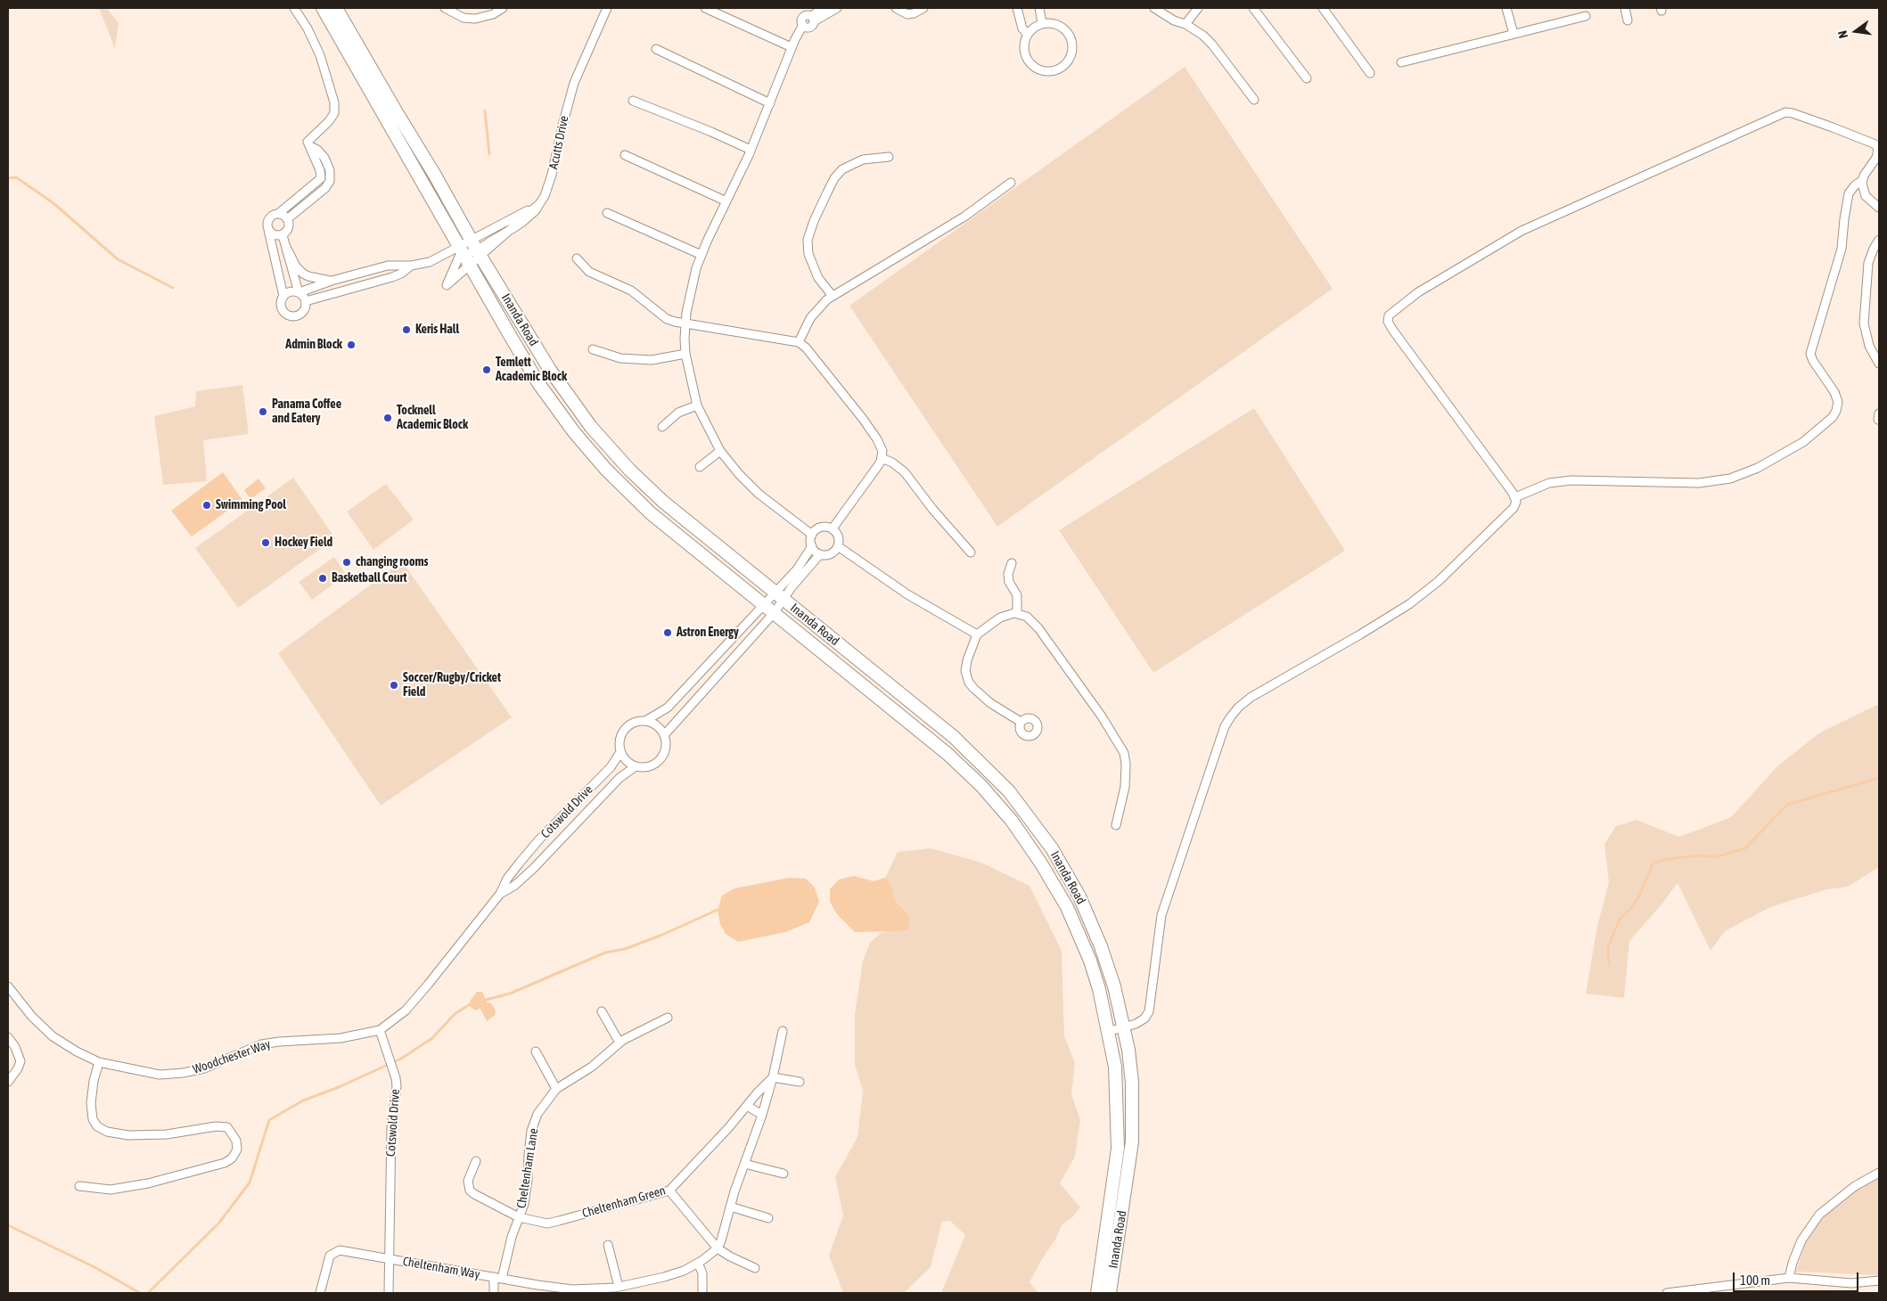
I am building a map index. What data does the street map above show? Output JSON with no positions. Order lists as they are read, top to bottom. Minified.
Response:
{"streets":{"main road":["Inanda Road"],"street":["Acutts Drive","Cotswold Drive","Woodchester Way","Cheltenham Lane","Cheltenham Green","Cheltenham Way"]},"crossings":[["Acutts Drive","Inanda Road"],["Cotswold Drive","Woodchester Way"],["Cotswold Drive","Cheltenham Way"],["Cheltenham Lane","Cheltenham Green"],["Cheltenham Lane","Cheltenham Way"]],"places":["Keris Hall","Admin Block","Temlett Academic Block","Panama Coffee and Eatery","Tocknell Academic Block","Swimming Pool","Hockey Field","changing rooms","Basketball Court","Astron Energy","Soccer/Rugby/Cricket Field"],"scale_bar":"100 m","north":"left"}
